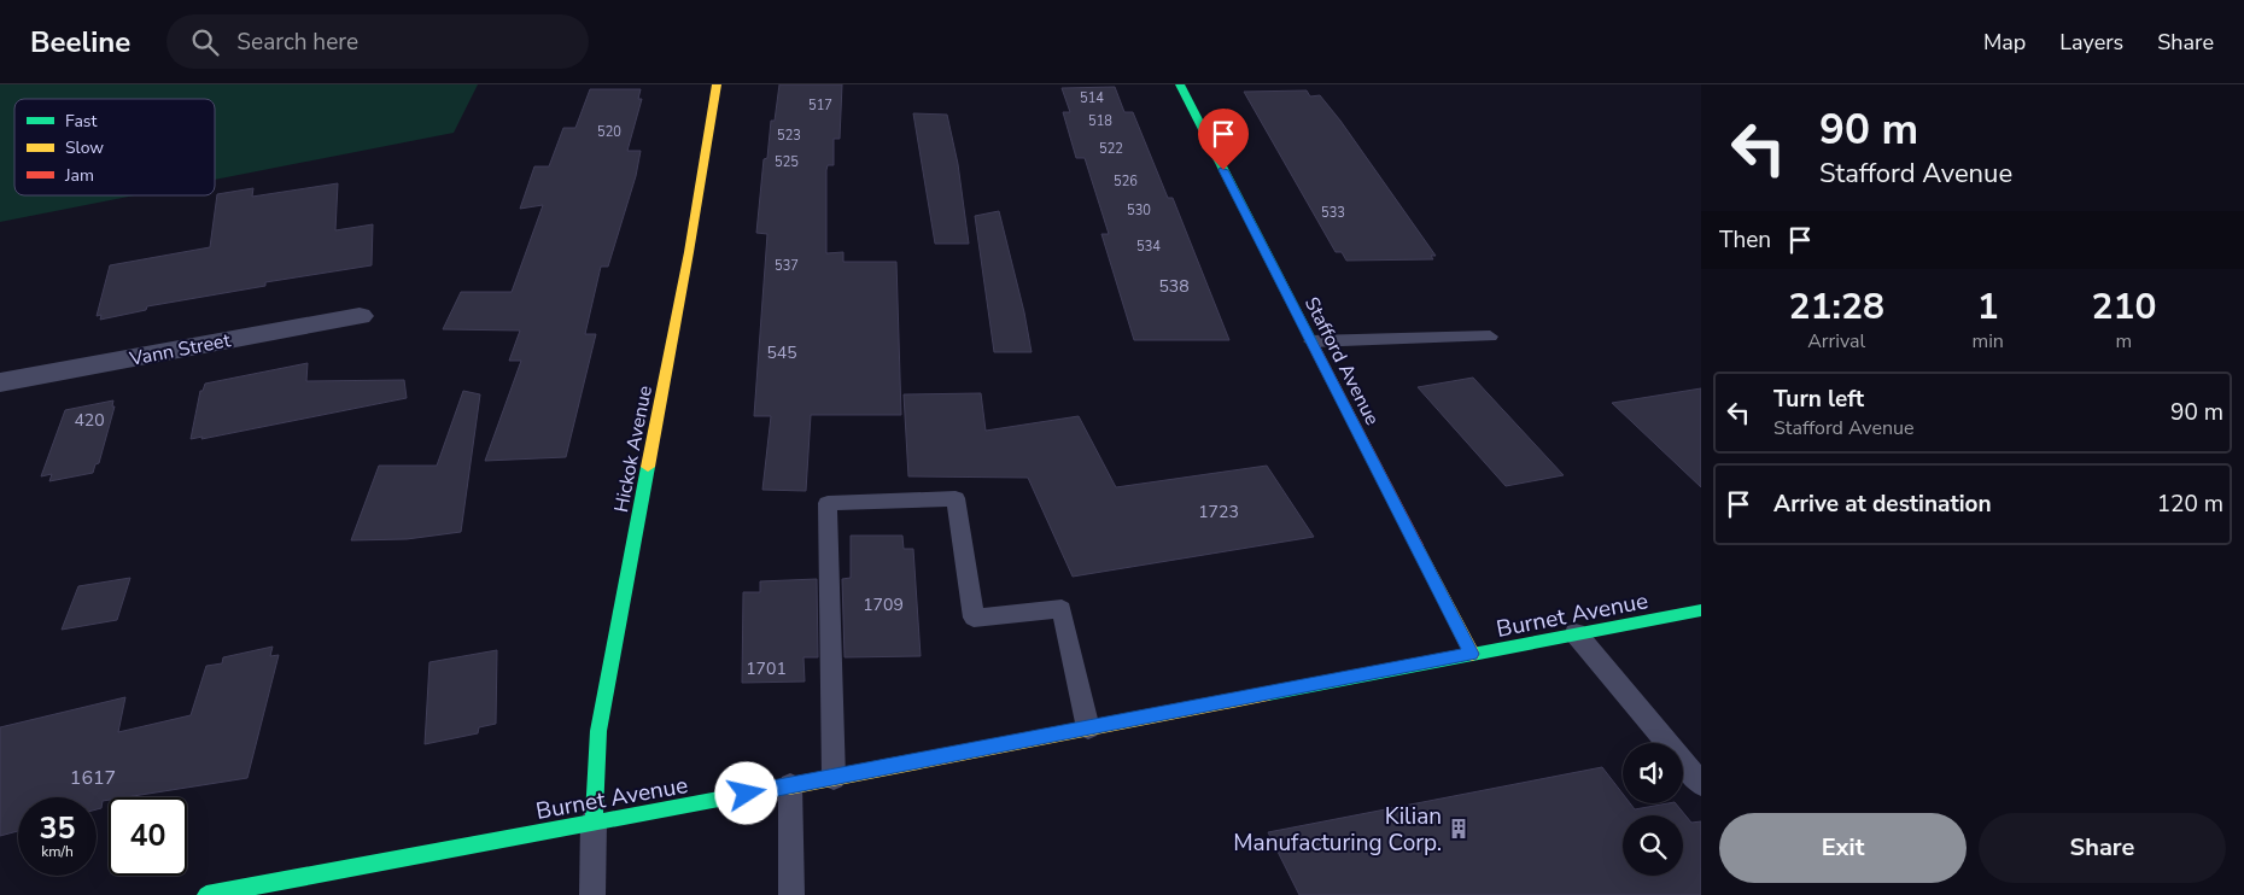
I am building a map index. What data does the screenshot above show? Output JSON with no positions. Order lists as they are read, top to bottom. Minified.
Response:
{"streets":{"street":["Vann Street","Stafford Avenue","Hickok Avenue","Burnet Avenue"]},"crossings":[["Stafford Avenue","Burnet Avenue"],["Hickok Avenue","Burnet Avenue"]],"places":{"building":["Kilian Manufacturing Corp."]},"house_numbers":["514","517","518","520","523","522","525","526","530","533","534","537","538","545","420","1723","1709","1701","1617"],"legend":["Fast","Slow","Jam"],"page":{"header":"Beeline","search":"Search here","nav":["Map","Layers","Share"],"turn":["90 m","Stafford Avenue"],"then":"Then","eta":["21:28","Arrival","1","min","210","m"],"list":[{"name":"Turn left","note":"Stafford Avenue","value":"90 m"},{"name":"Arrive at destination","value":"120 m"}],"speed":"35 km/h","limit":"40","buttons":["Exit","Share"]}}
